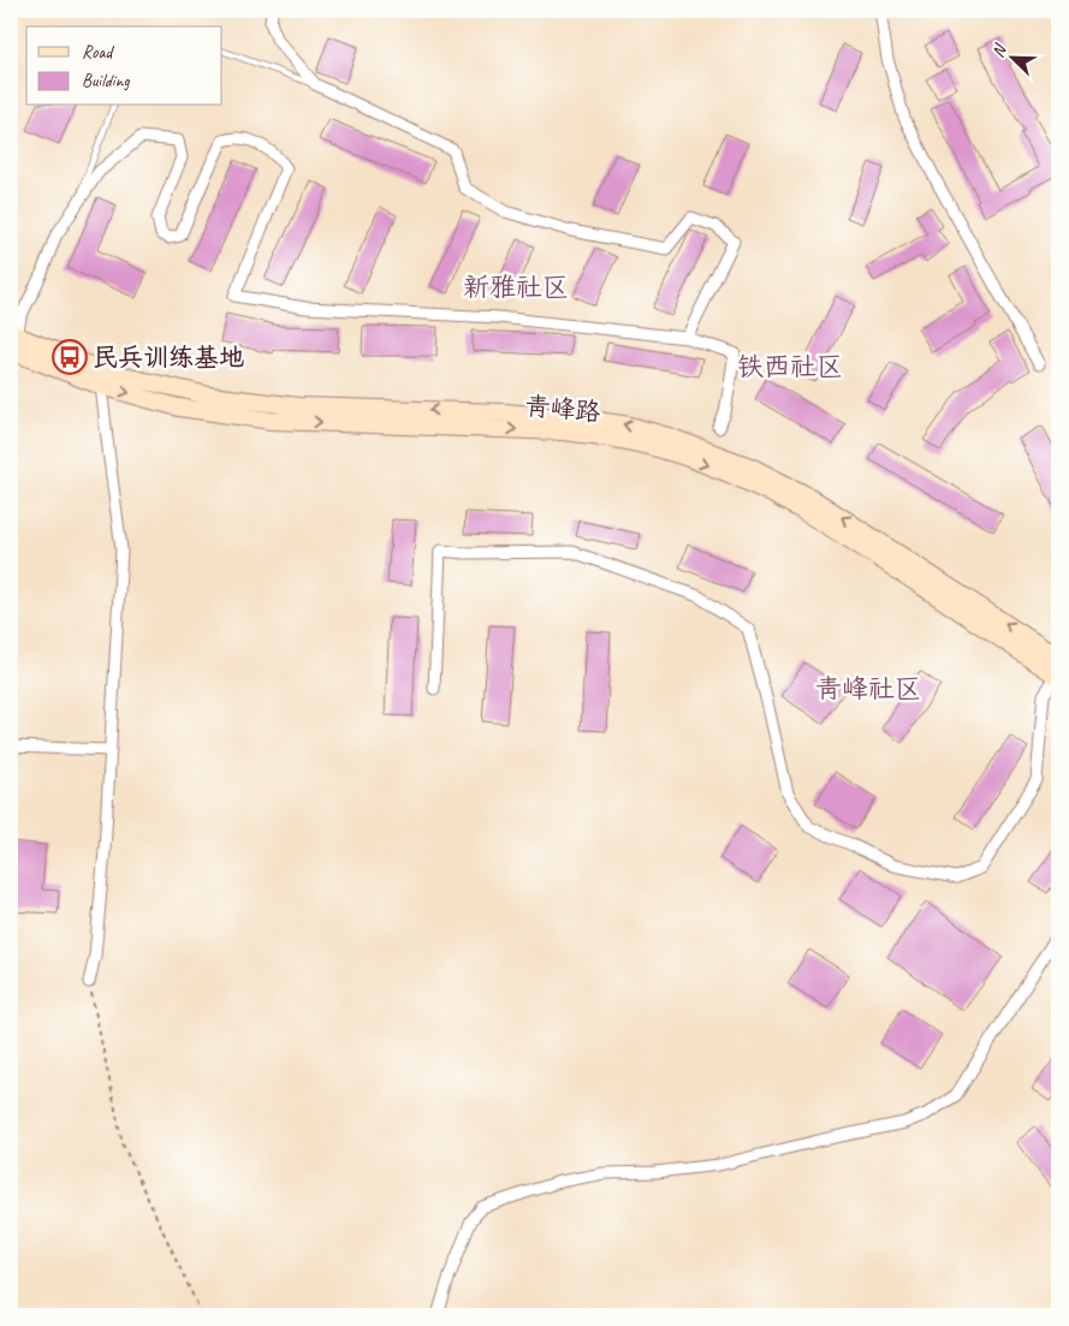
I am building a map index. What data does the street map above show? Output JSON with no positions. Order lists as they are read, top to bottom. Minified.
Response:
{"streets":{"main road":["青峰路"]},"districts":["新雅社区","铁西社区","青峰社区"],"places":{"bus stop":["民兵训练基地"]},"legend":["Road","Building"],"north":"top left"}
